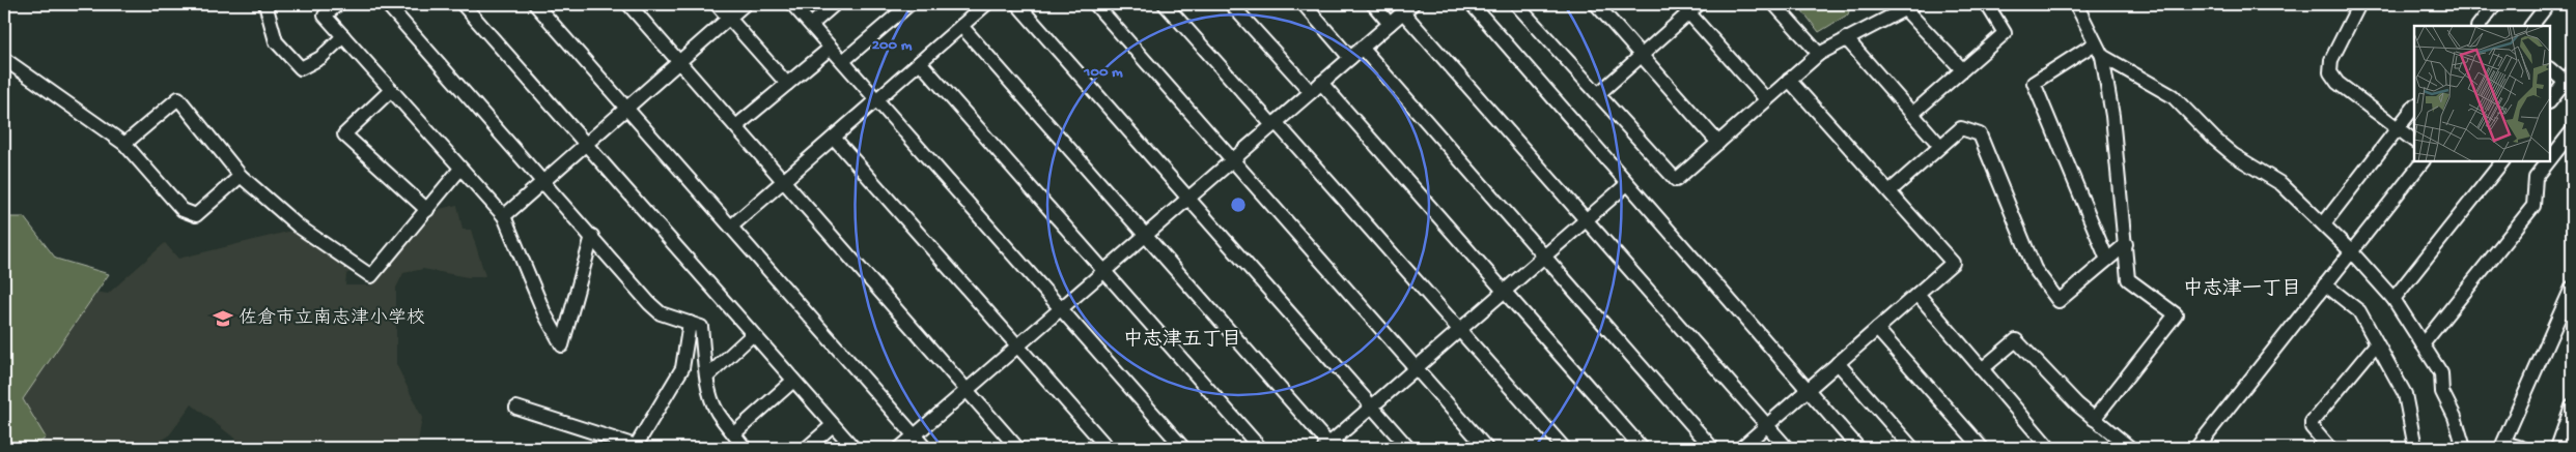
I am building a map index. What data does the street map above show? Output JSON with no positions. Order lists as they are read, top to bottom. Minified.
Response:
{"districts":["中志津一丁目","中志津五丁目"],"places":{"school or university":["佐倉市立南志津小学校"]},"rings":["200 m","100 m"]}
